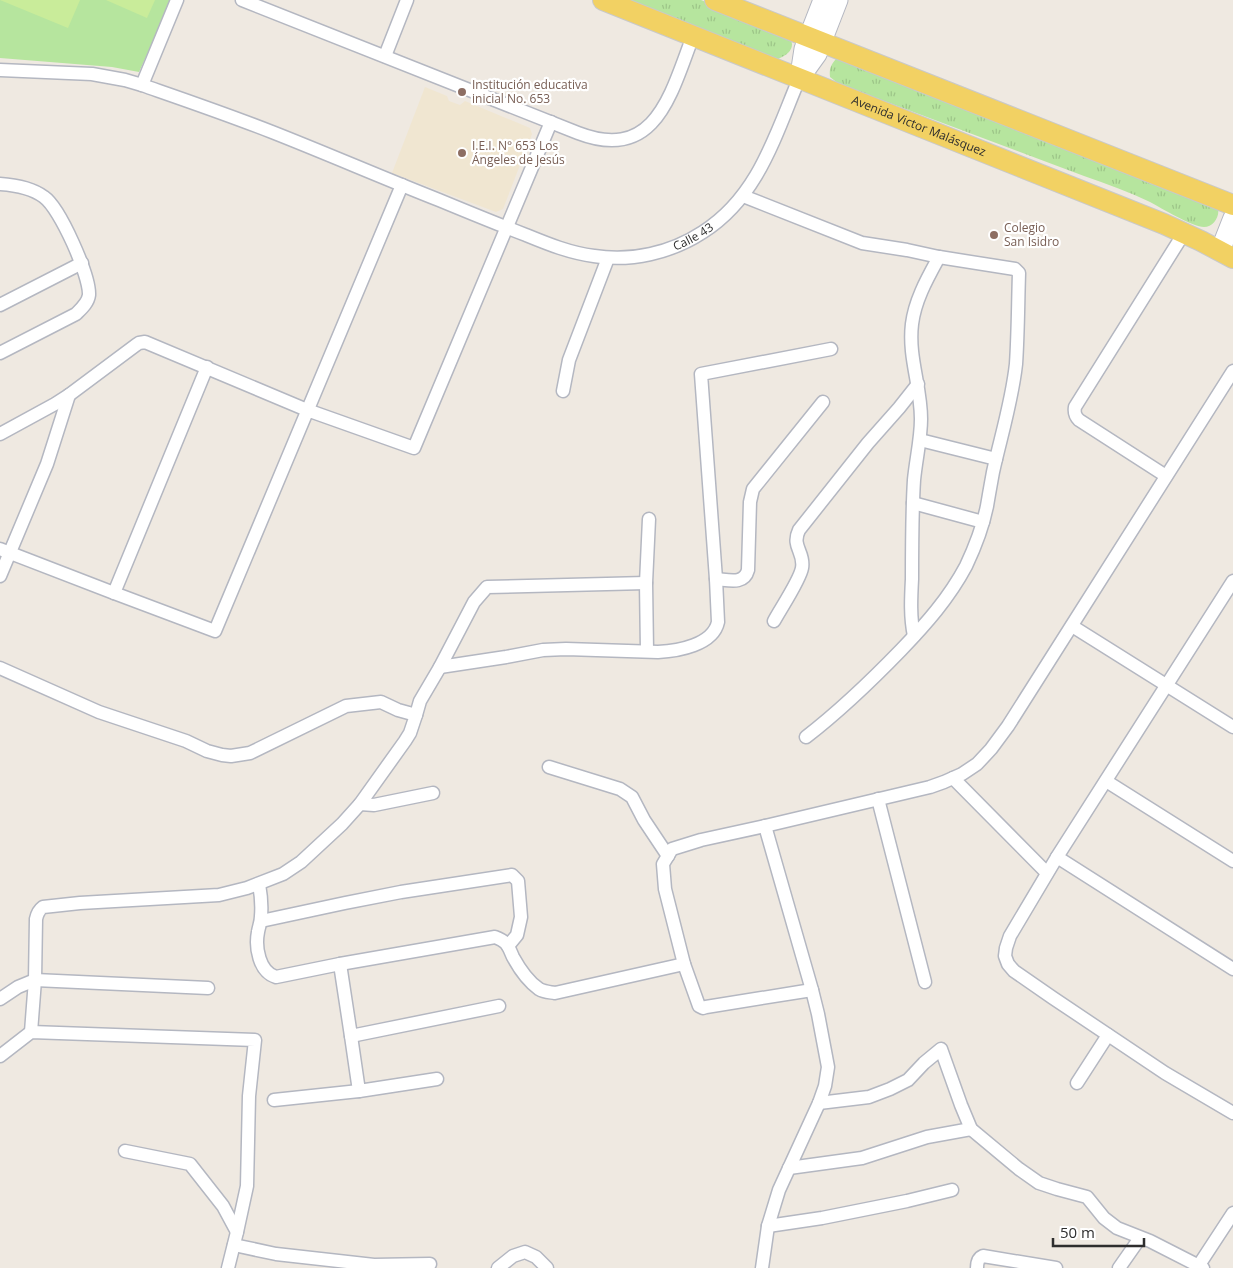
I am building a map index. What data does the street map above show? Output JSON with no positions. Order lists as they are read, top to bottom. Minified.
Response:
{"streets":{"main road":["Avenida Victor Malásquez"],"street":["Calle 43"]},"crossings":[["Avenida Victor Malásquez","Calle 43"]],"places":["Institución educativa inicial No. 653","I.E.I. N° 653 Los Ángeles de Jesús","Colegio San Isidro"],"scale_bar":"50 m"}
